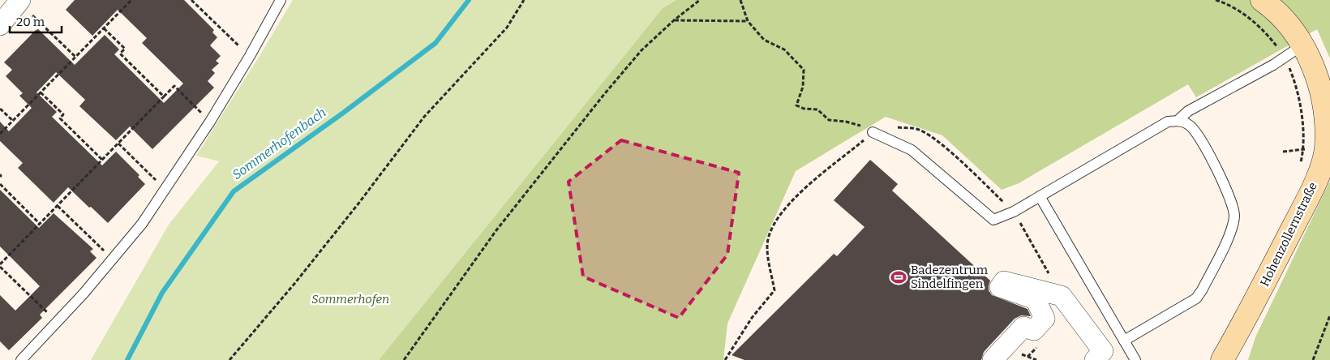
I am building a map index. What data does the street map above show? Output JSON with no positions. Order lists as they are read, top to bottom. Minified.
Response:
{"streets":{"street":["Hohenzollernstraße"]},"water":["Sommerhofenbach"],"parks":["Sommerhofen"],"places":{"sports":["Badezentrum Sindelfingen"]},"scale_bar":"20 m"}
